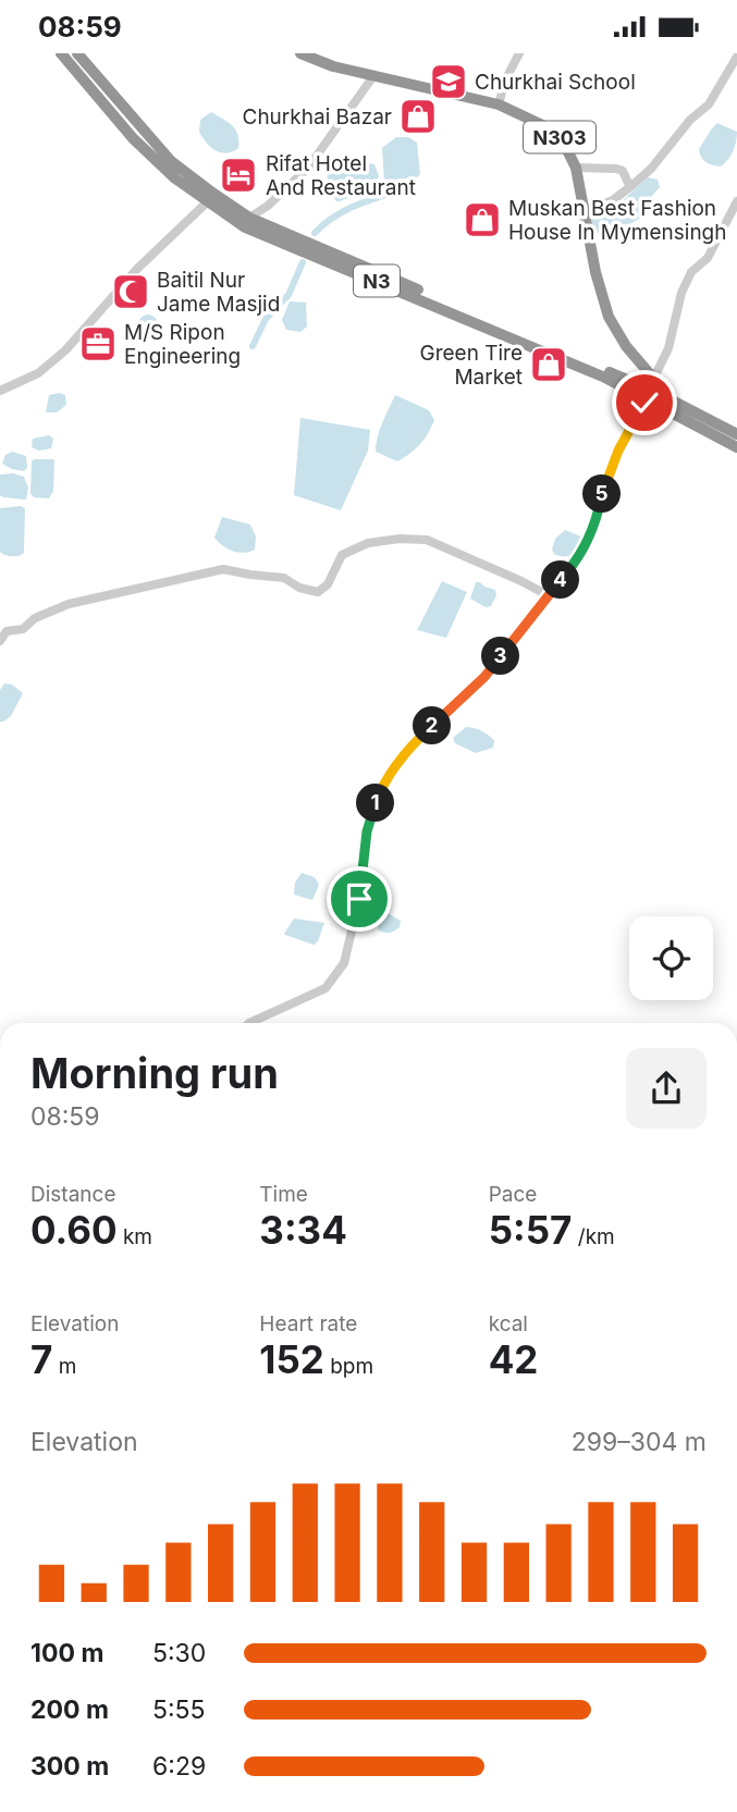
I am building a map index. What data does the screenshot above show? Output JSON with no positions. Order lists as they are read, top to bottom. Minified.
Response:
{"streets":{"highway":["N303","N3"]},"crossings":[["N303","N3"]],"places":{"school or university":["Churkhai School"],"shop":["Churkhai Bazar","Muskan Best Fashion House In Mymensingh","Green Tire Market"],"hotel":["Rifat Hotel And Restaurant"],"mosque":["Baitil Nur Jame Masjid"],"office":["M/S Ripon Engineering"]},"page":{"status":"08:59","pins":["5","4","3","2","1"],"heading":["Morning run","08:59"],"stats":[["Distance","0.60 km"],["Time","3:34"],["Pace","5:57 /km"],["Elevation","7 m"],["Heart rate","152 bpm"],["kcal","42"]],"chart":["Elevation","299–304 m"],"list":[{"name":"100 m","note":"5:30"},{"name":"200 m","note":"5:55"},{"name":"300 m","note":"6:29"}]}}
